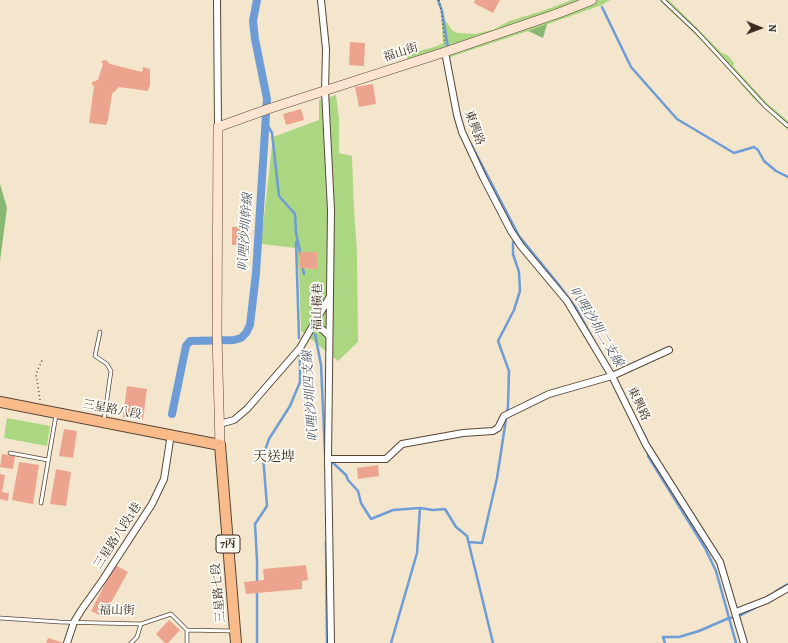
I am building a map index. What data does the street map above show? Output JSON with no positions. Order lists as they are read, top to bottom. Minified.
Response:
{"streets":{"main road":["三星路八段","7丙","三星路七段"],"street":["福山街","東興路","福山橫巷","三星路八段1巷"]},"crossings":[["福山街","東興路"],["福山街","福山橫巷"],["福山街","三星路八段1巷"],["三星路八段","三星路八段1巷"],["三星路八段","三星路七段"]],"districts":["天送埤"],"water":["叭哩沙圳幹線","叭哩沙圳二支線","叭哩沙圳四支線"],"north":"right"}
